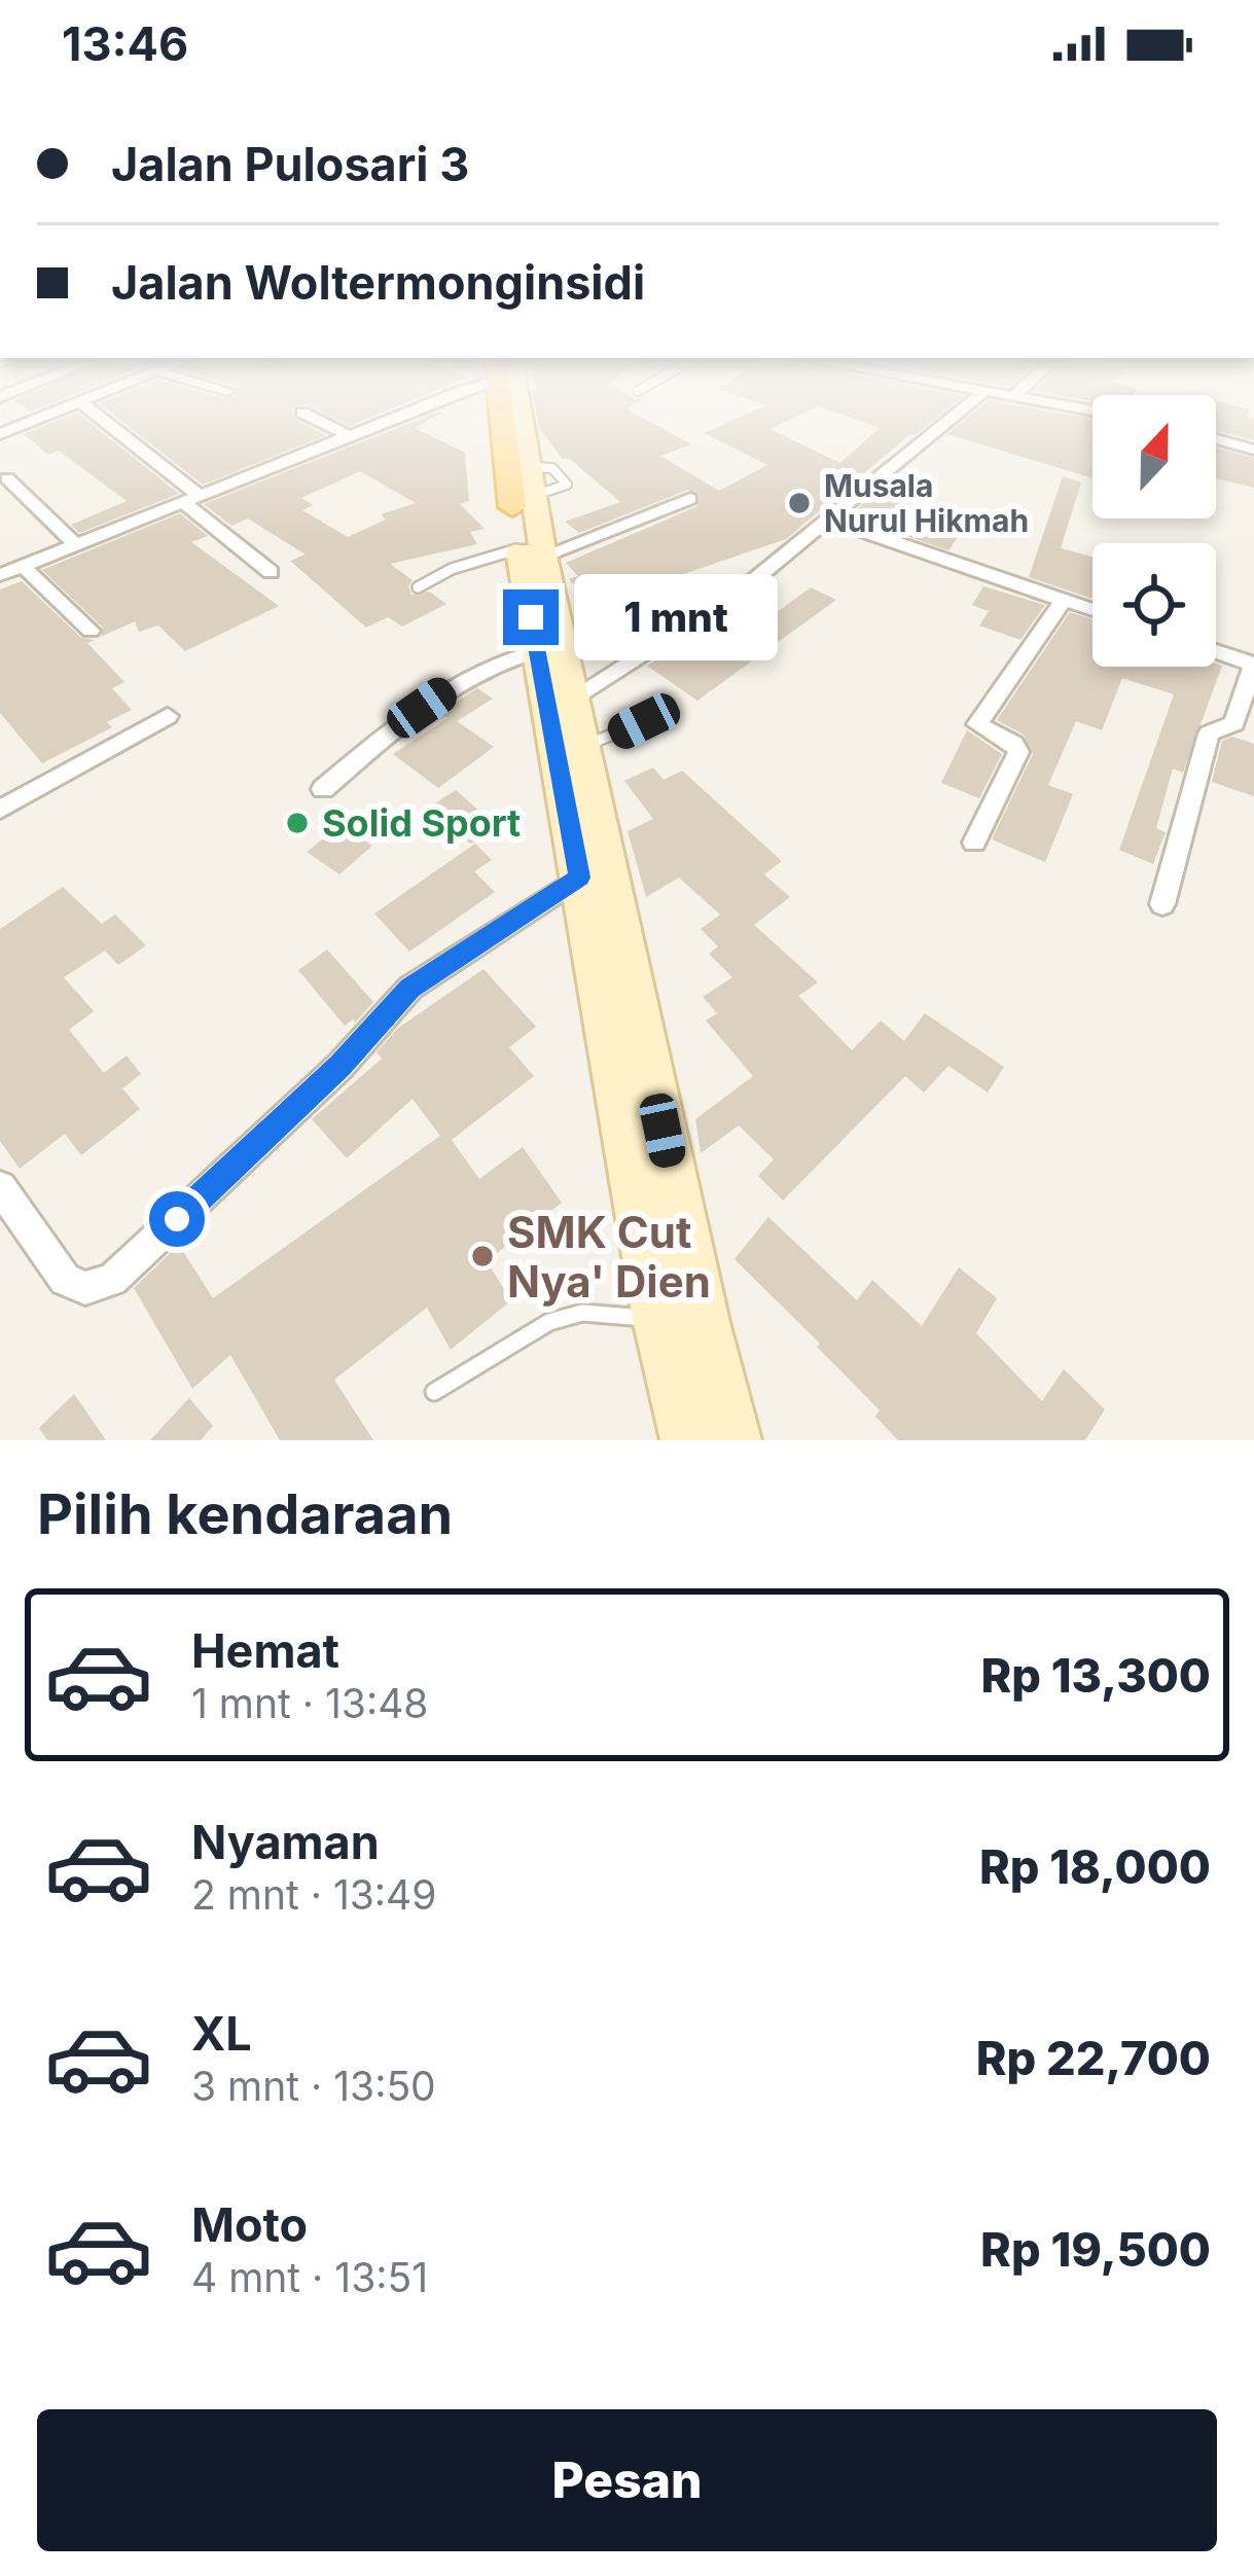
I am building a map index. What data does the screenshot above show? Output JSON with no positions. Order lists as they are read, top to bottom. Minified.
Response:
{"places":["Musala Nurul Hikmah","Solid Sport","SMK Cut Nya' Dien"],"north":"top","page":{"status":"13:46","banner":["Jalan Pulosari 3","Jalan Woltermonginsidi"],"bubble":"1 mnt","heading":"Pilih kendaraan","list":[{"name":"Hemat","note":"1 mnt · 13:48","value":"Rp 13,300"},{"name":"Nyaman","note":"2 mnt · 13:49","value":"Rp 18,000"},{"name":"XL","note":"3 mnt · 13:50","value":"Rp 22,700"},{"name":"Moto","note":"4 mnt · 13:51","value":"Rp 19,500"}],"buttons":"Pesan"}}
